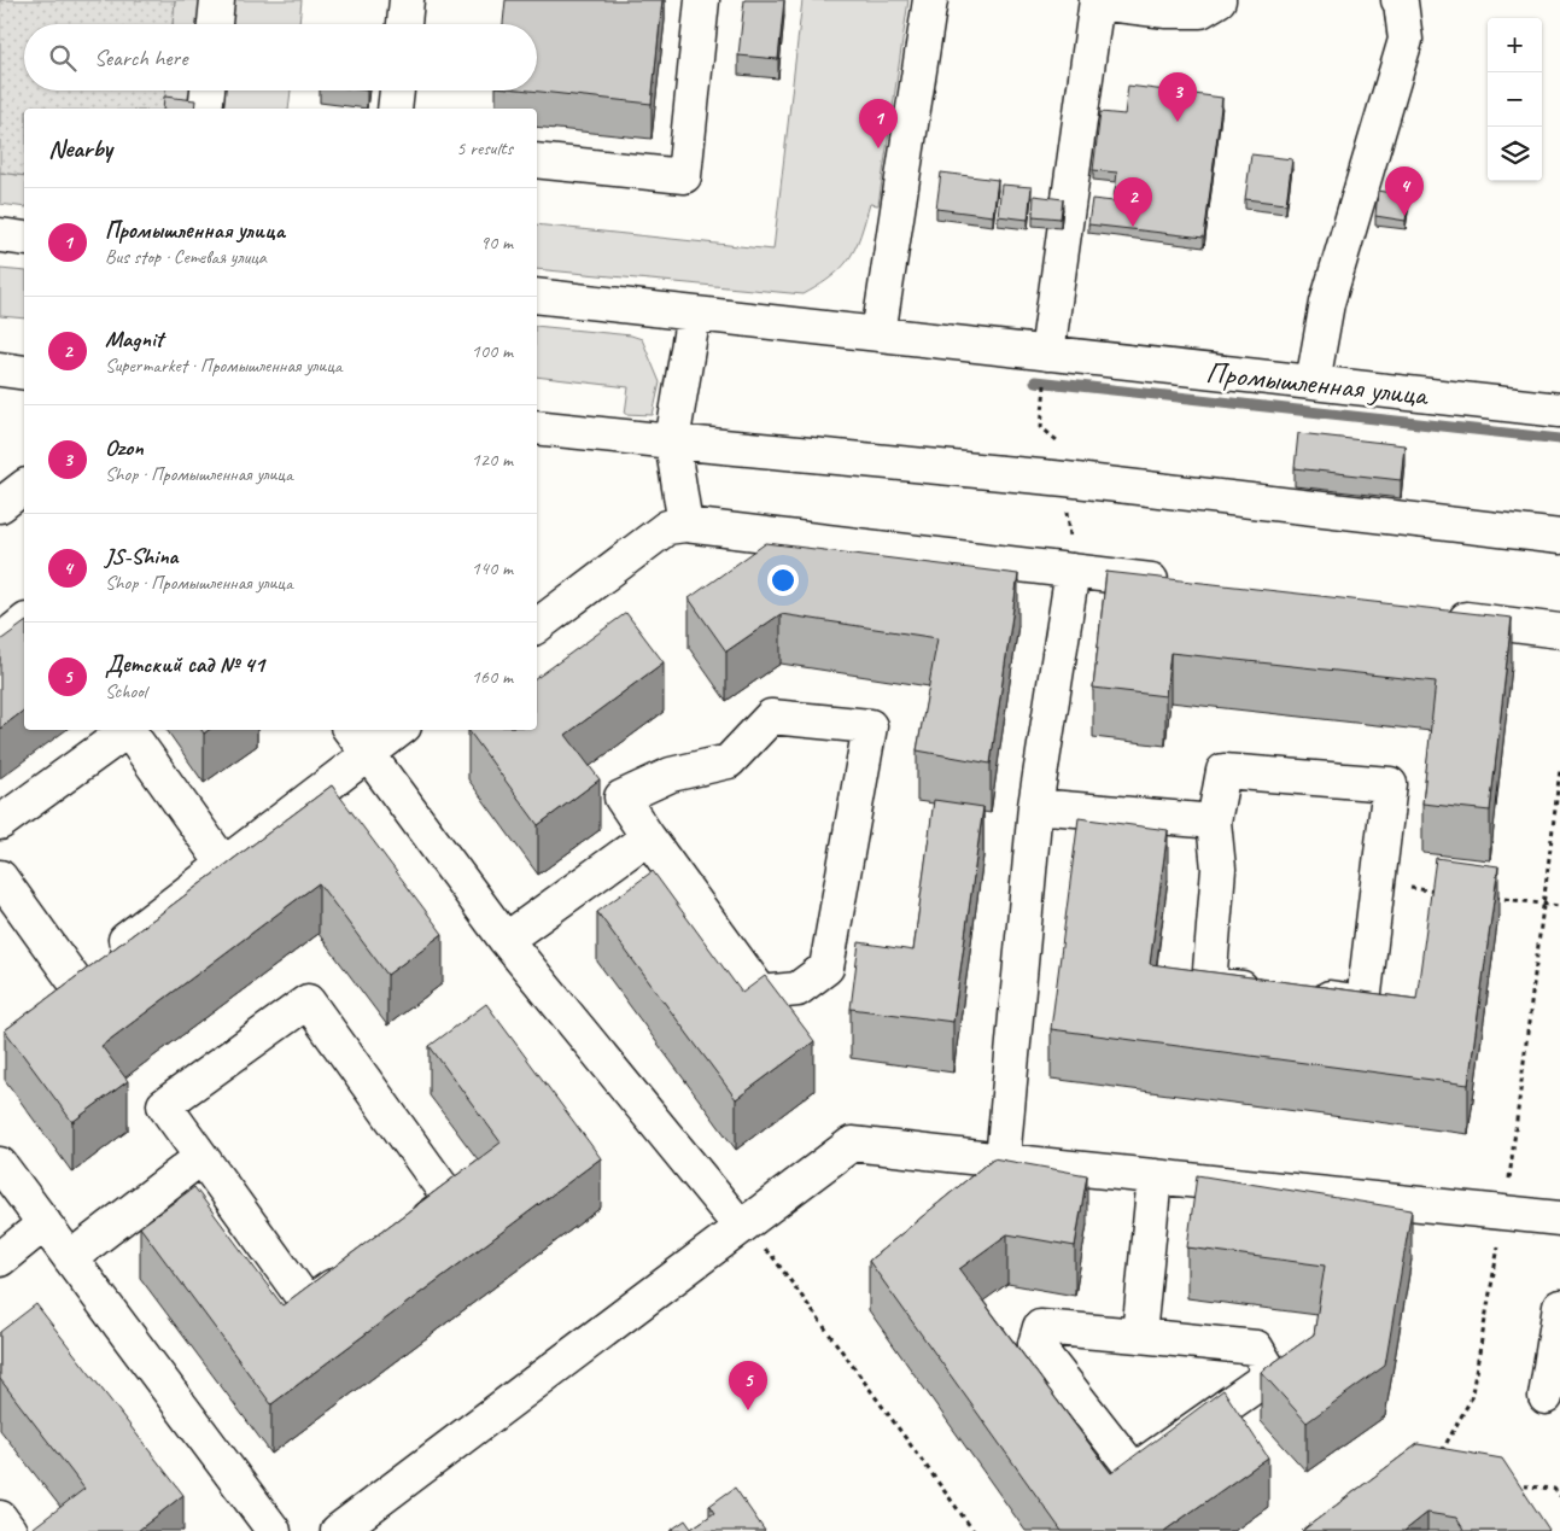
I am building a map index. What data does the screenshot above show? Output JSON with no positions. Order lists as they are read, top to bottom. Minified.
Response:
{"streets":{"street":["Промышленная улица"]},"page":{"map_buttons":["+","−"],"search":"Search here","pins":["3","1","4","2","5"],"heading":["Nearby","5 results"],"list":[{"mark":"1","name":"Промышленная улица","note":"Bus stop · Сетевая улица","value":"90 m"},{"mark":"2","name":"Magnit","note":"Supermarket · Промышленная улица","value":"100 m"},{"mark":"3","name":"Ozon","note":"Shop · Промышленная улица","value":"120 m"},{"mark":"4","name":"JS-Shina","note":"Shop · Промышленная улица","value":"140 m"},{"mark":"5","name":"Детский сад № 41","note":"School","value":"160 m"}]}}
